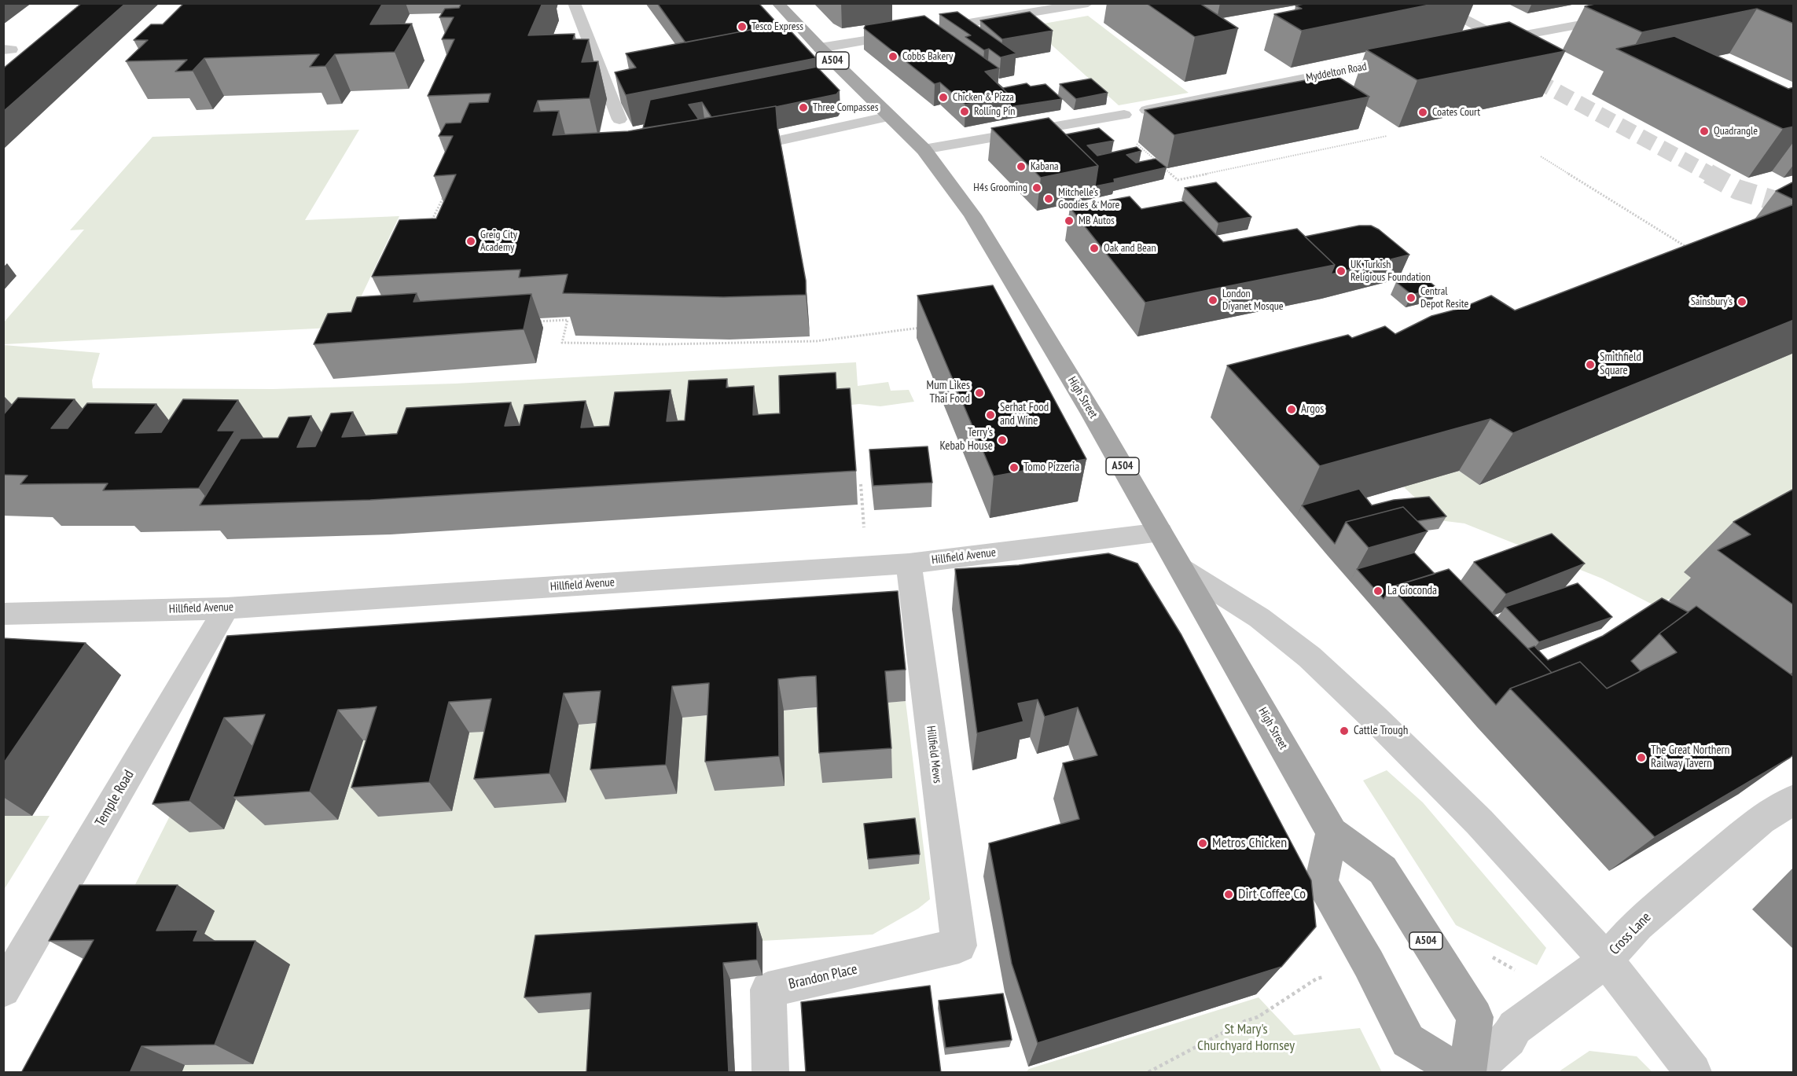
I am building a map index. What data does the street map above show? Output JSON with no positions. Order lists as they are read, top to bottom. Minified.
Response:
{"streets":{"main road":["A504","High Street"],"street":["Myddelton Road","Hillfield Avenue","Hillfield Mews","Temple Road","Cross Lane","Brandon Place"]},"crossings":[["High Street","Hillfield Avenue"],["Hillfield Avenue","Hillfield Mews"],["Hillfield Avenue","Temple Road"],["Hillfield Mews","Brandon Place"]],"parks":["St Mary's Churchyard Hornsey"],"places":["Tesco Express","Cobbs Bakery","Chicken & Pizza","Three Compasses","Rolling Pin","Coates Court","Quadrangle","Kabana","H4s Grooming","Mitchelle’s Goodies & More","MB Autos","Greig City Academy","Oak and Bean","UK Turkish Religious Foundation","Central Depot Resite","London Diyanet Mosque","Sainsbury's","Smithfield Square","Mum Likes Thai Food","Argos","Serhat Food and Wine","Terry's Kebab House","Tomo Pizzeria","La Gioconda","Cattle Trough","The Great Northern Railway Tavern","Metros Chicken","Dirt Coffee Co"]}
